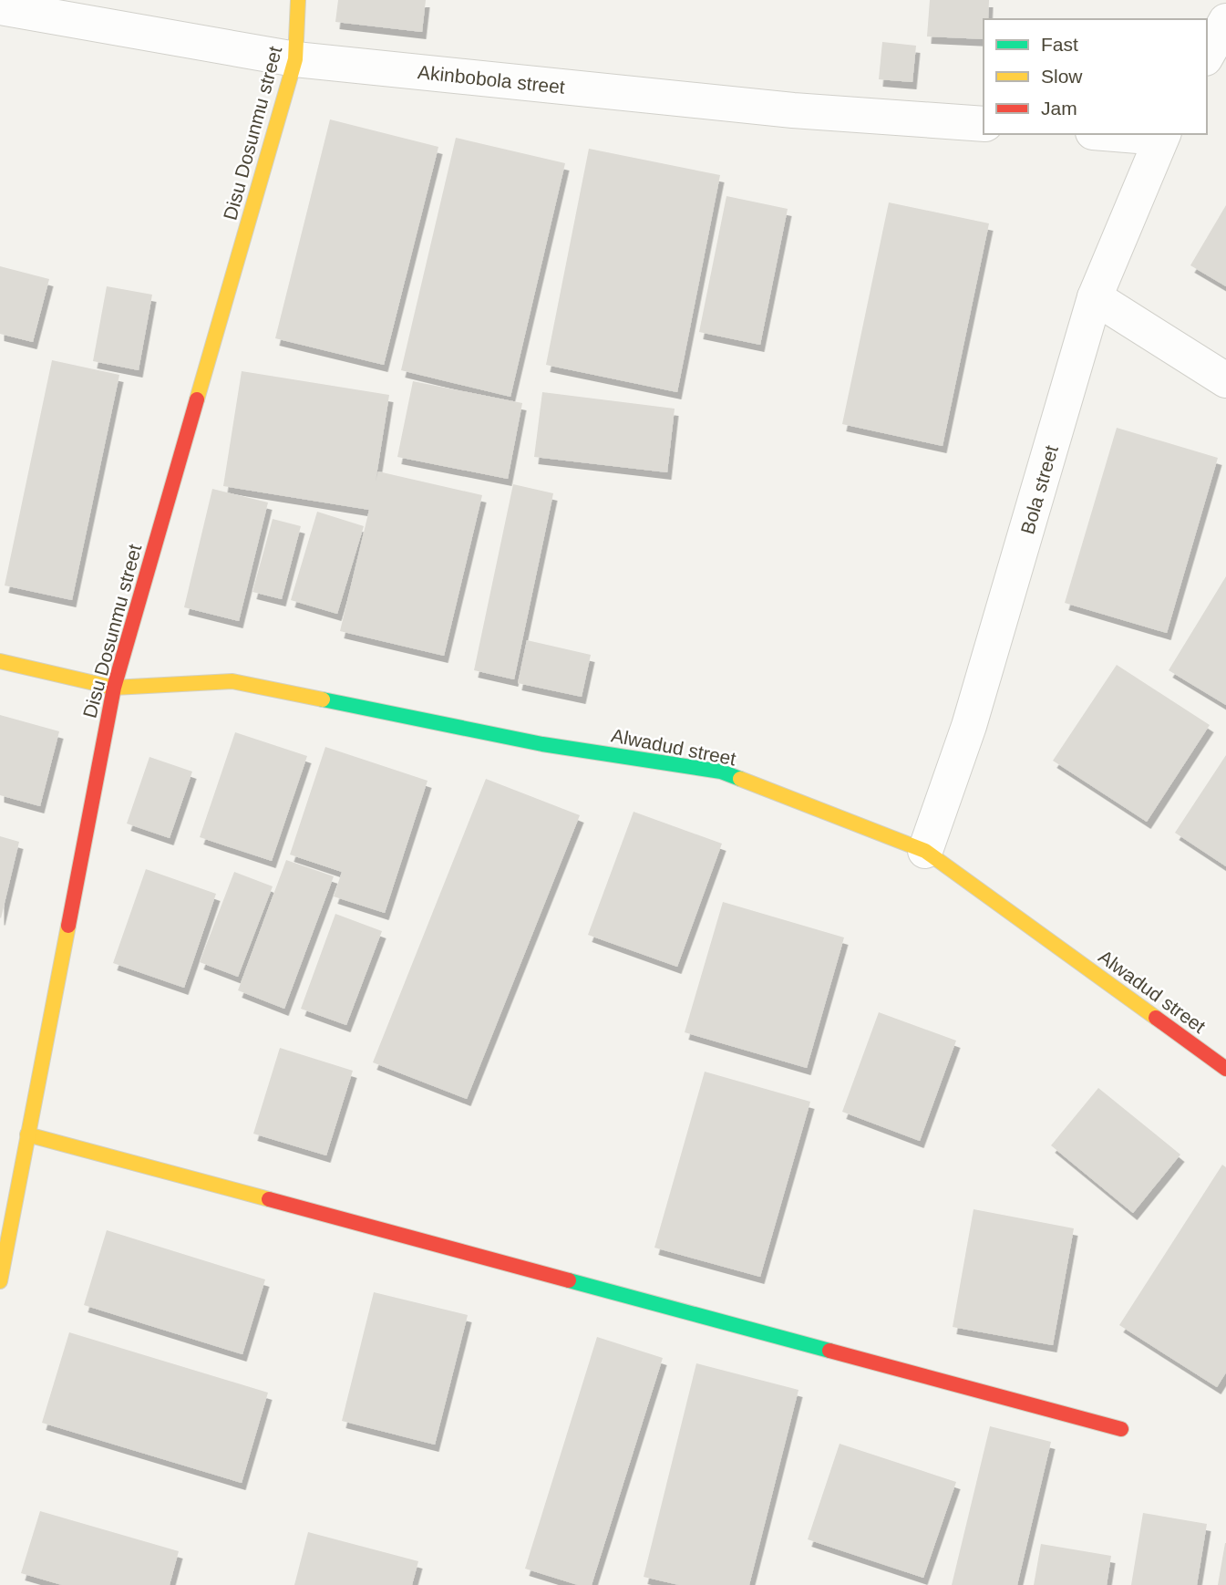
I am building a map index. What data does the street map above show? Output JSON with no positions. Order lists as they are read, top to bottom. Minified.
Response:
{"streets":{"street":["Akinbobola street","Disu Dosunmu street","Bola street","Alwadud street"]},"crossings":[["Akinbobola street","Disu Dosunmu street"],["Disu Dosunmu street","Alwadud street"],["Bola street","Alwadud street"]],"legend":["Fast","Slow","Jam"]}
